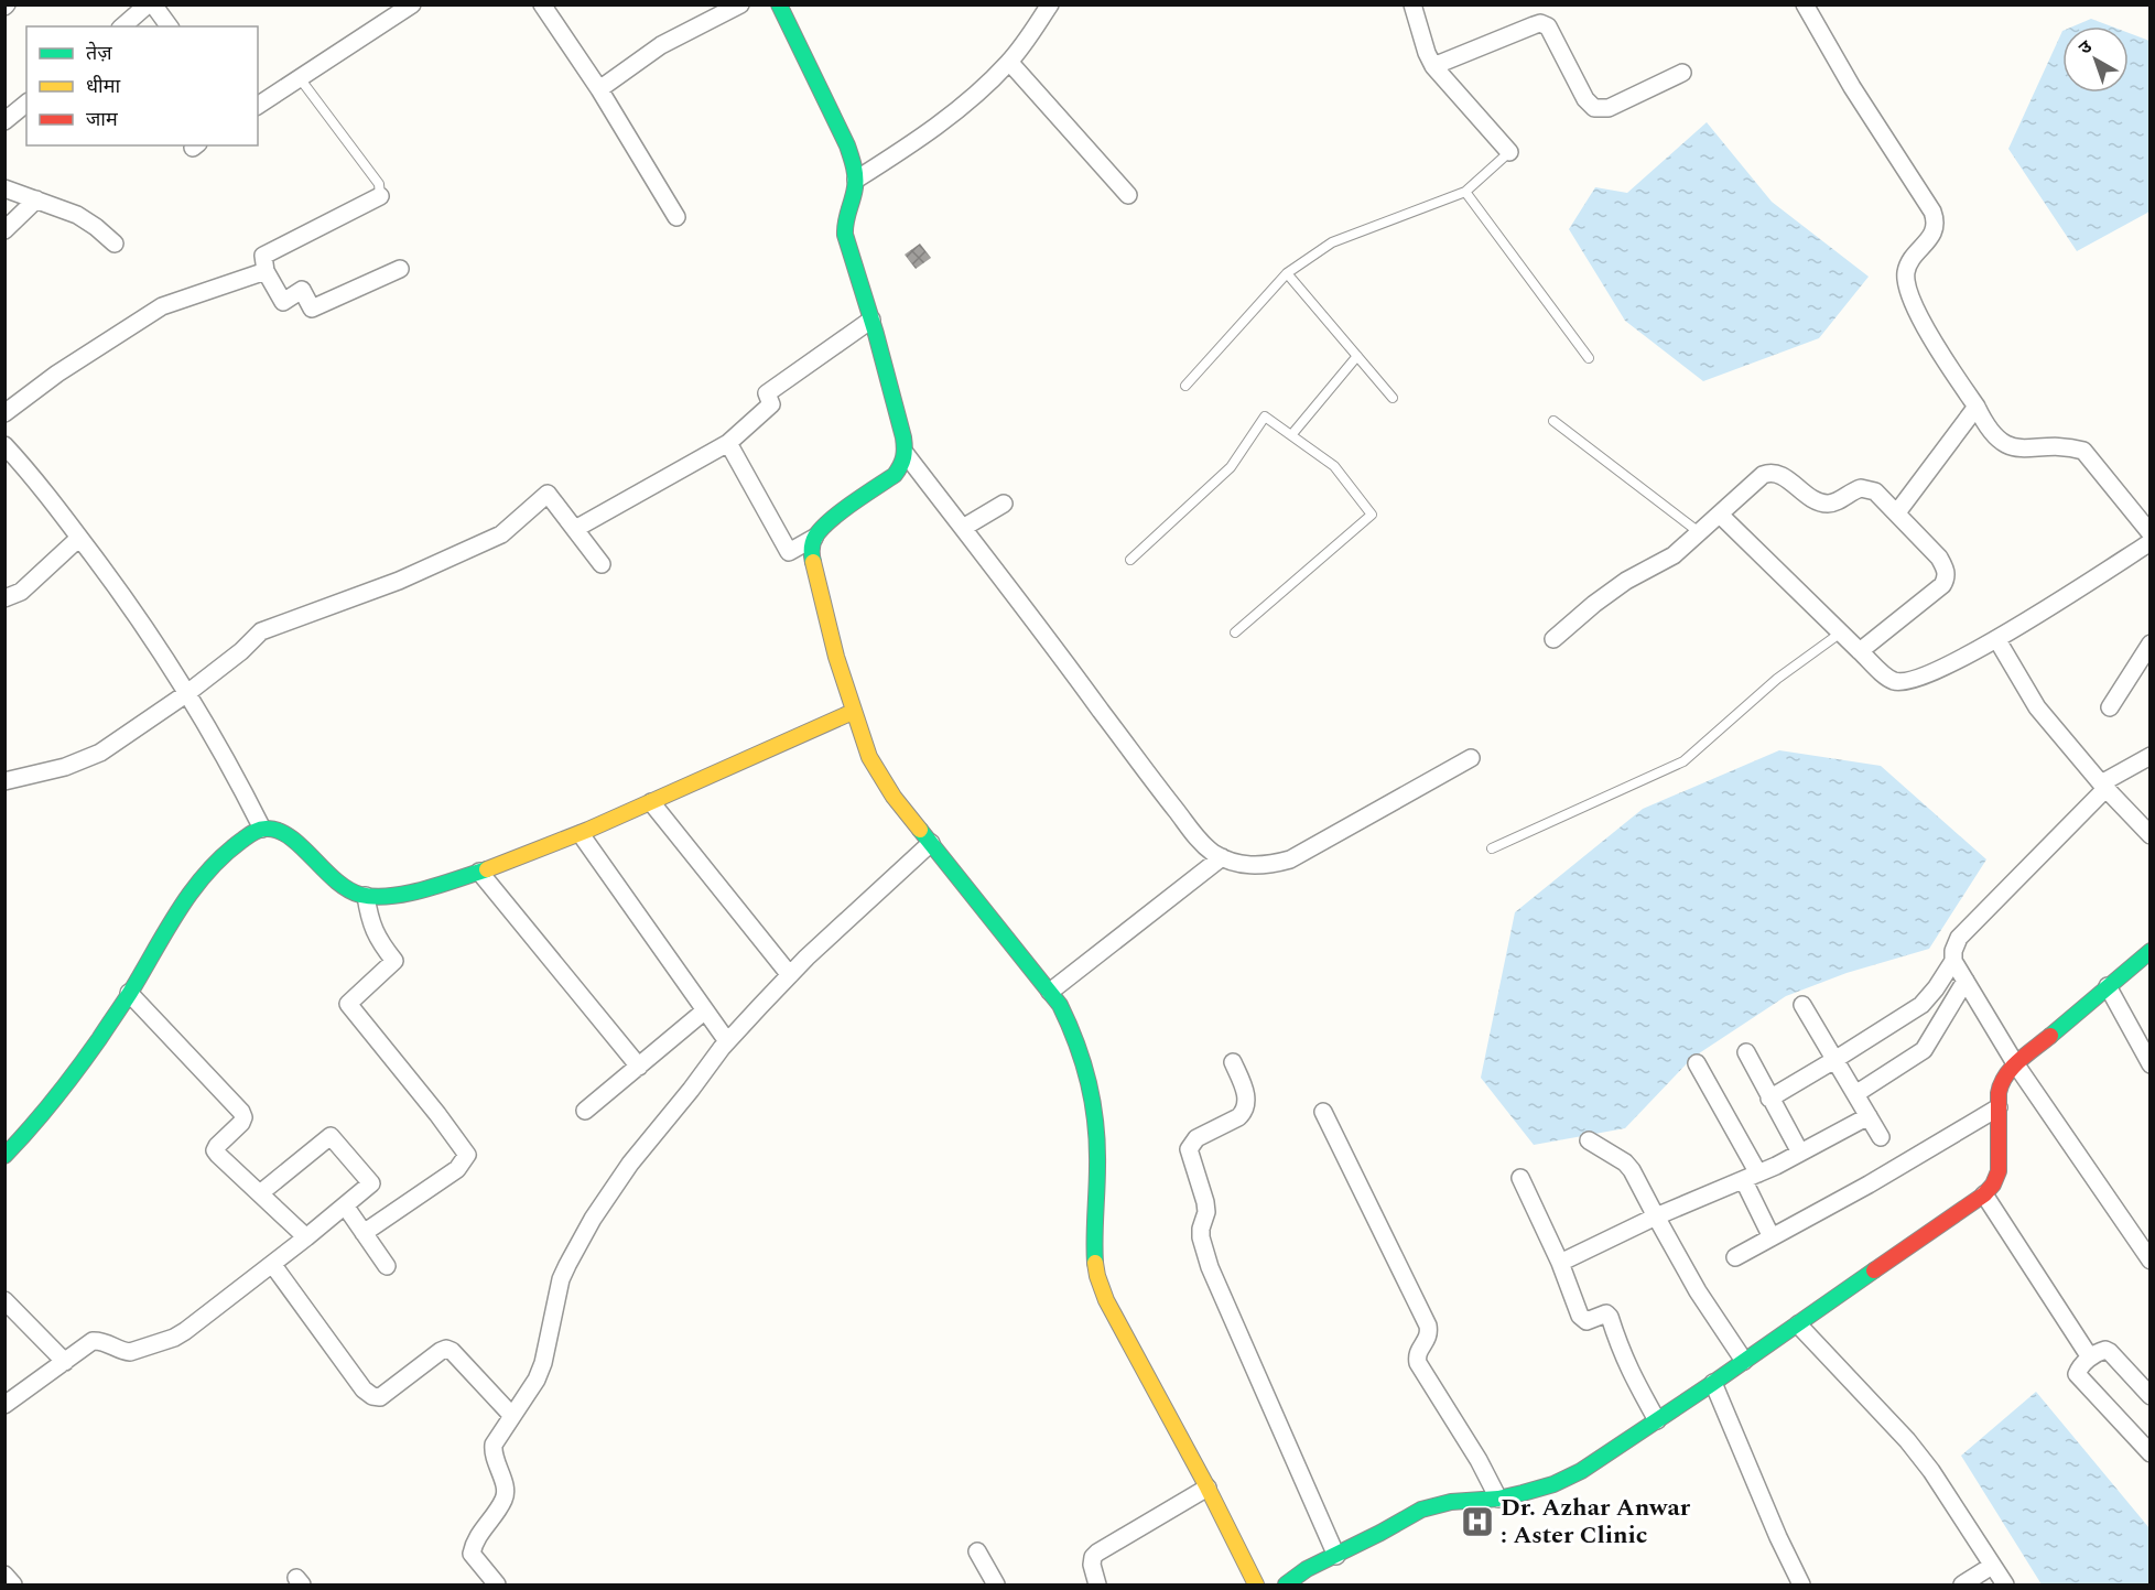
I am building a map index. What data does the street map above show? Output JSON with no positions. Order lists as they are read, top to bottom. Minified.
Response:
{"places":{"hospital":["Dr. Azhar Anwar : Aster Clinic"]},"legend":["तेज़","धीमा","जाम"],"north":"top left"}
